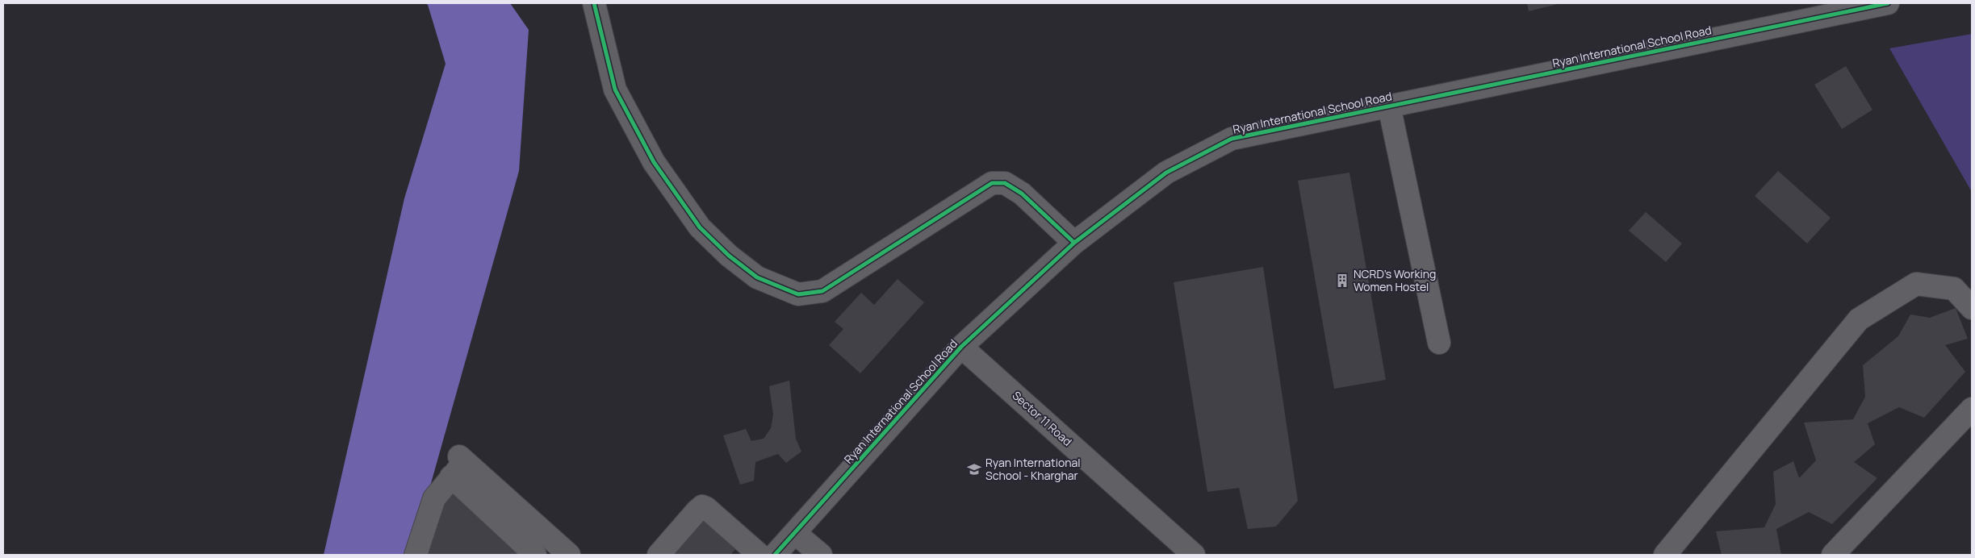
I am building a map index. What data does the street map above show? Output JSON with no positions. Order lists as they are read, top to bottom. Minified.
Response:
{"streets":{"street":["Ryan International School Road","Sector 11 Road"]},"crossings":[["Ryan International School Road","Sector 11 Road"]],"places":{"building":["NCRD's Working Women Hostel"],"school or university":["Ryan International School - Kharghar"]}}
